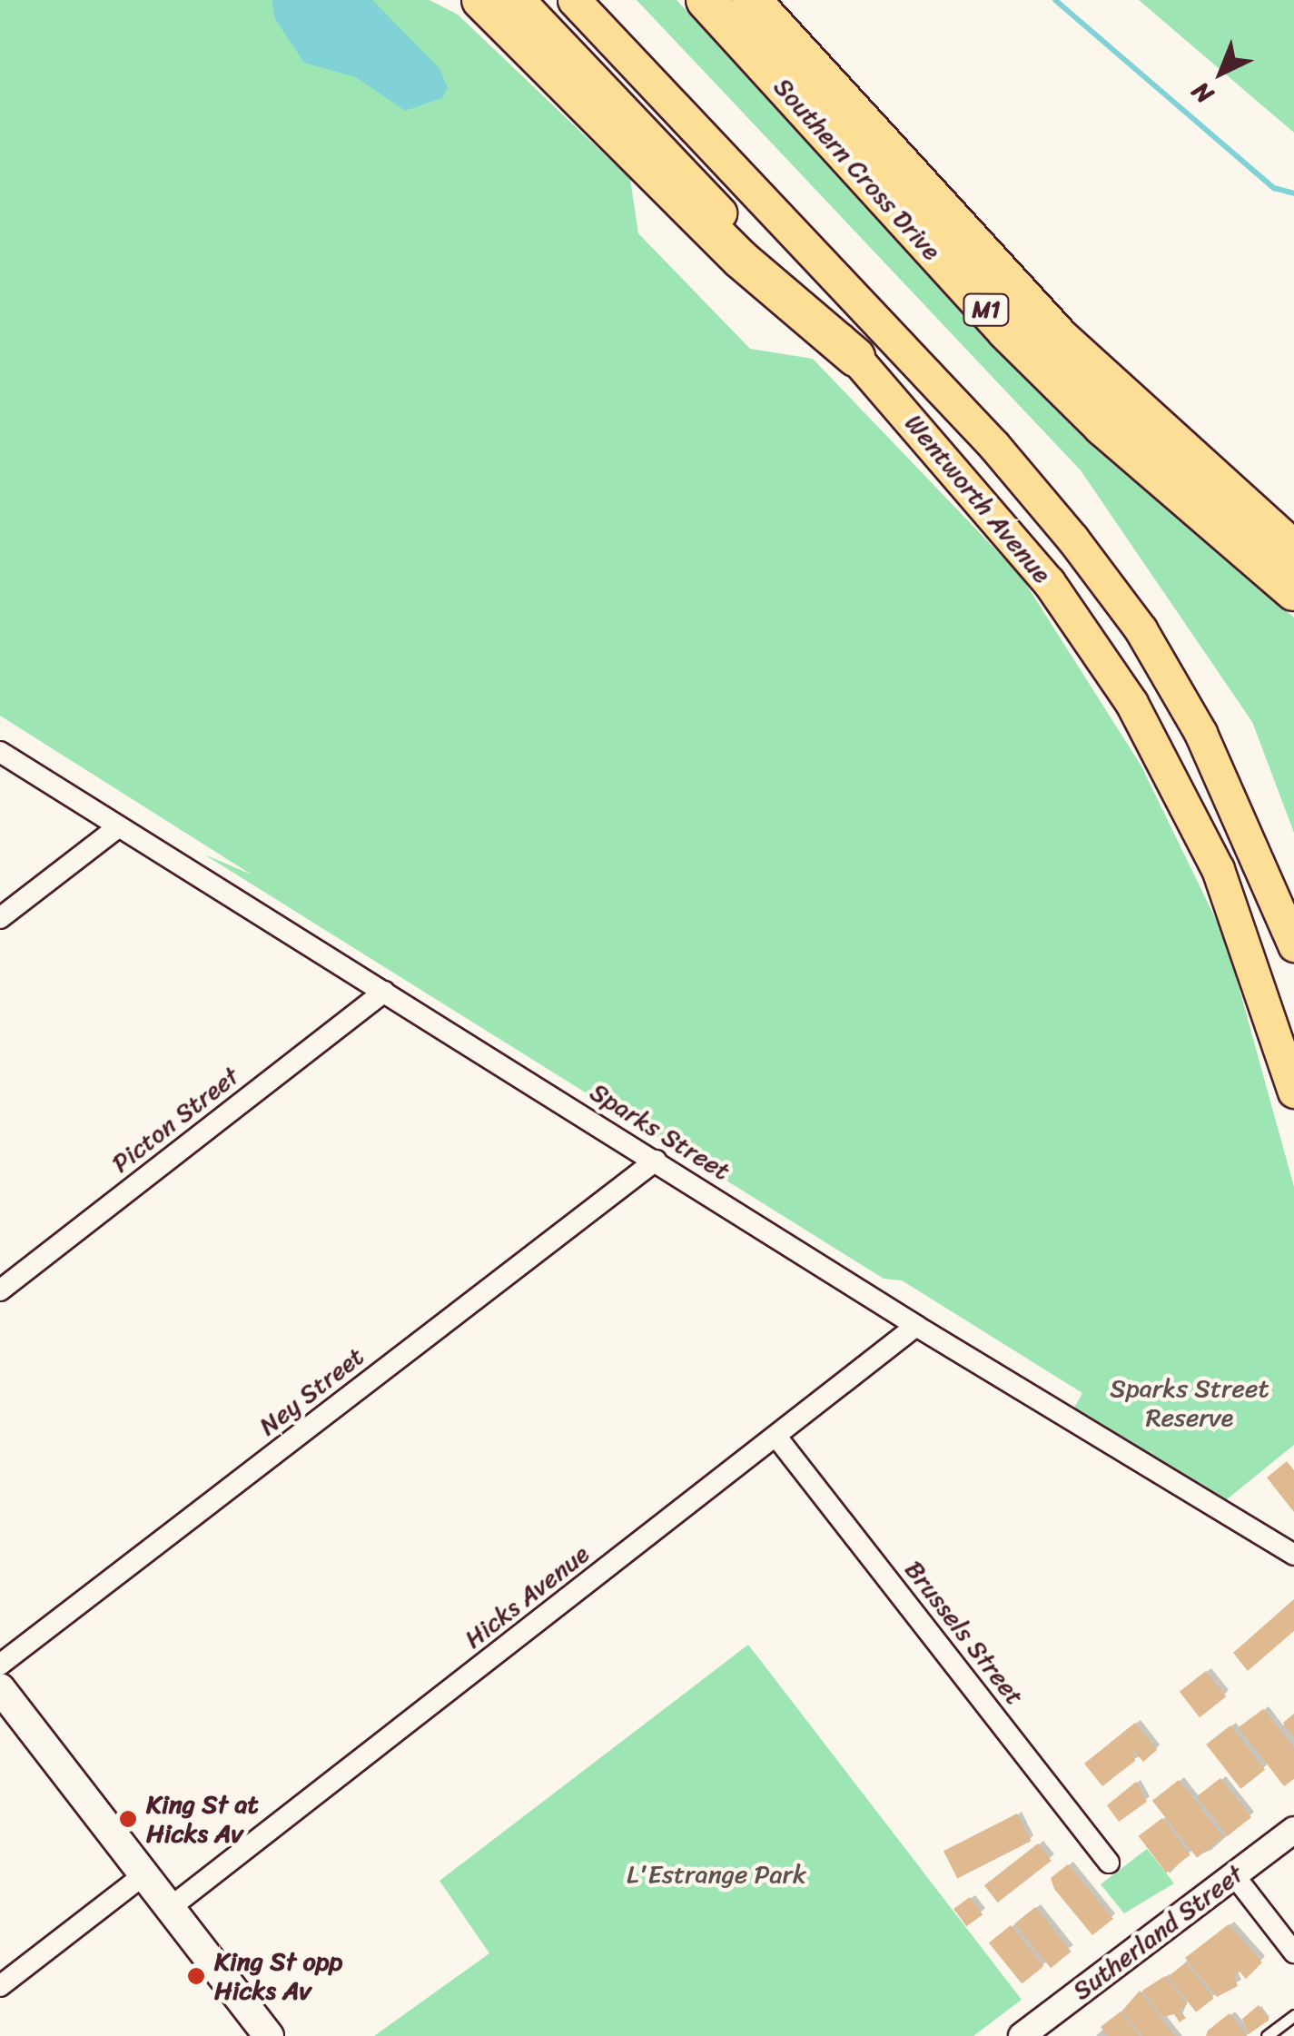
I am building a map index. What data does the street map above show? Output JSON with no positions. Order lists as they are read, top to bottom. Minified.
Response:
{"streets":{"highway":["Southern Cross Drive","M1"],"main road":["Wentworth Avenue"],"street":["Picton Street","Sparks Street","Ney Street","Hicks Avenue","Brussels Street","Sutherland Street"]},"crossings":[["Picton Street","Sparks Street"],["Sparks Street","Ney Street"],["Sparks Street","Hicks Avenue"],["Hicks Avenue","Brussels Street"]],"parks":["Sparks Street Reserve","L'Estrange Park"],"places":["King St at Hicks Av","King St opp Hicks Av"],"north":"bottom left"}
